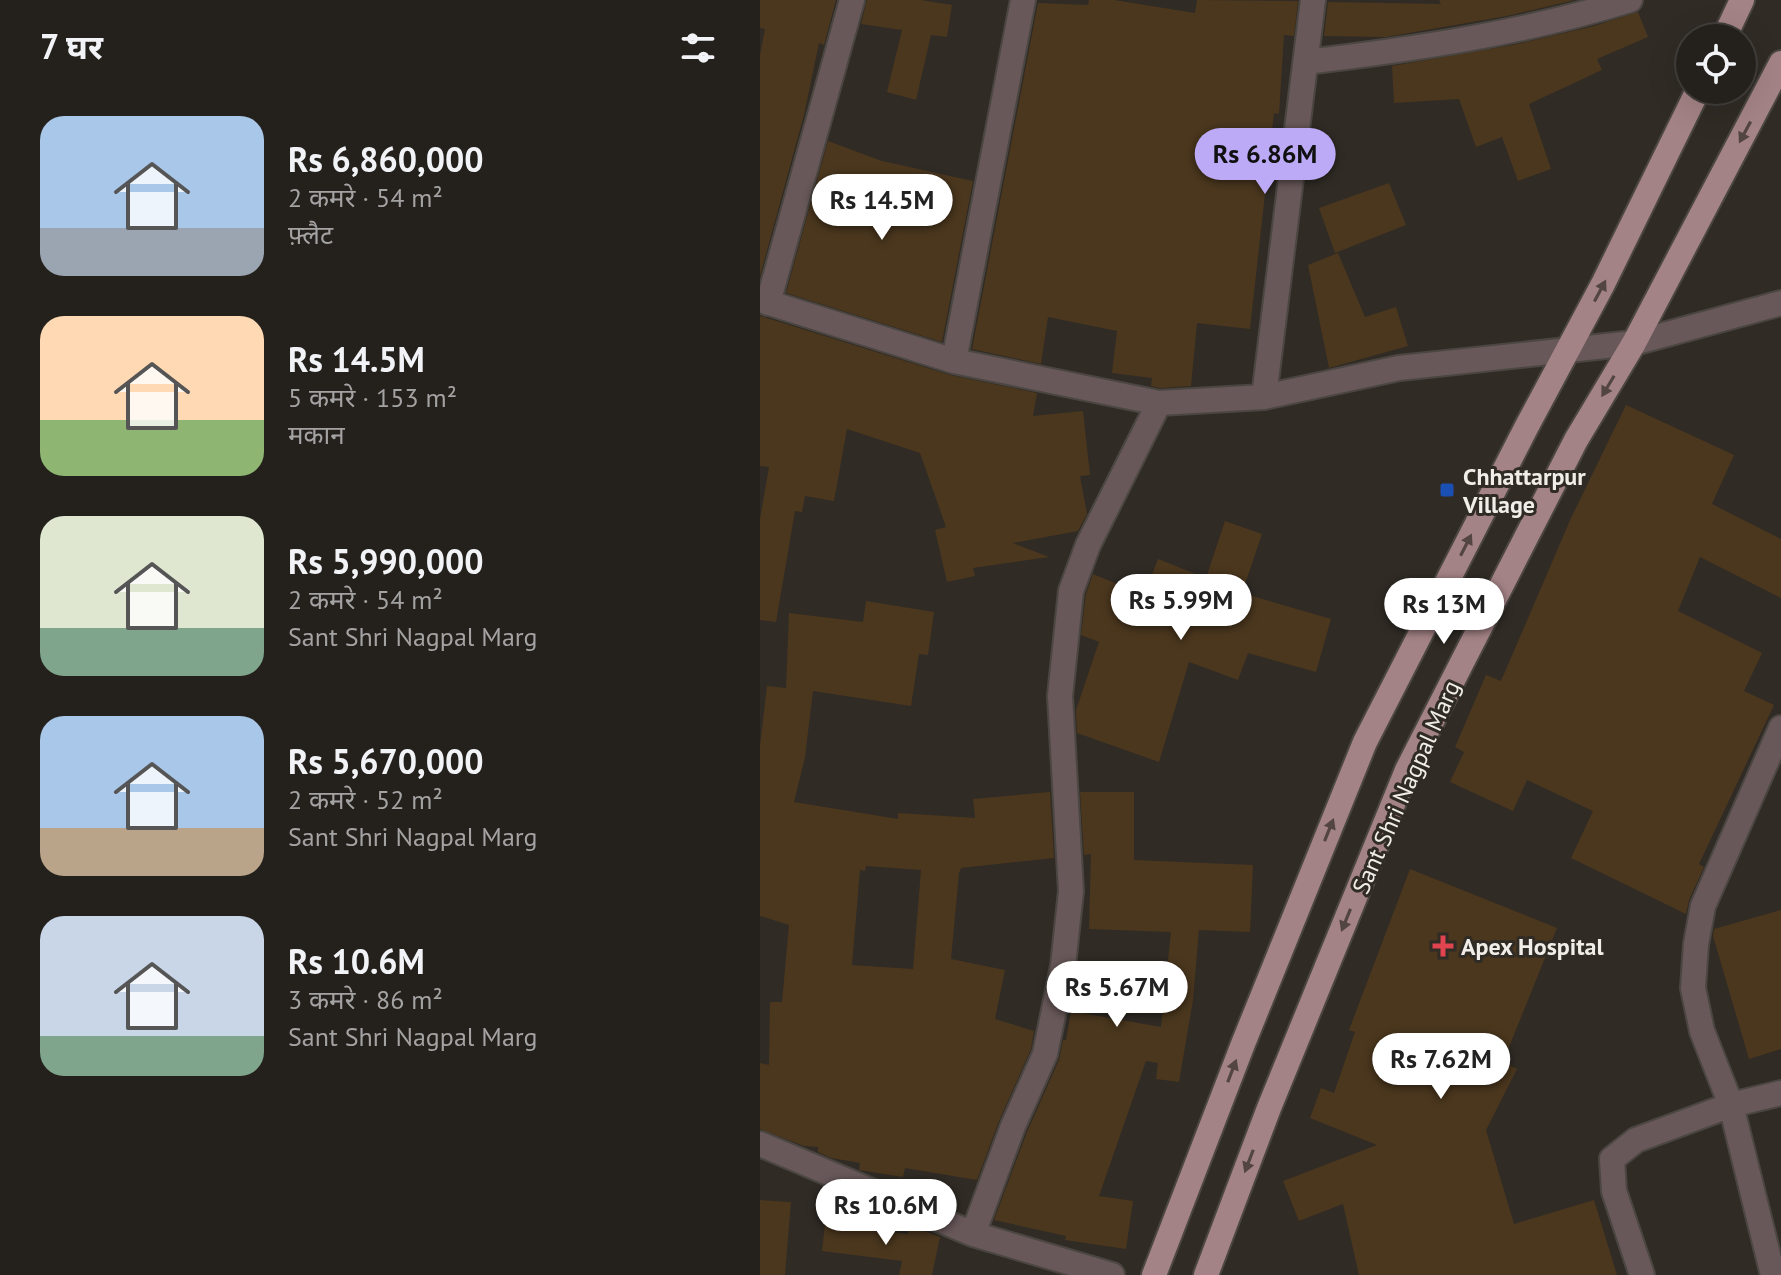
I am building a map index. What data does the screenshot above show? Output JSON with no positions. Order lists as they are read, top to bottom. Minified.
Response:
{"streets":{"main road":["Sant Shri Nagpal Marg"]},"places":{"transit":["Chhattarpur Village"],"health":["Apex Hospital"]},"page":{"heading":"7 घर","list":[{"name":"Rs 6,860,000","note":"2 कमरे · 54 m² · फ़्लैट"},{"name":"Rs 14.5M","note":"5 कमरे · 153 m² · मकान"},{"name":"Rs 5,990,000","note":"2 कमरे · 54 m² · Sant Shri Nagpal Marg"},{"name":"Rs 5,670,000","note":"2 कमरे · 52 m² · Sant Shri Nagpal Marg"},{"name":"Rs 10.6M","note":"3 कमरे · 86 m² · Sant Shri Nagpal Marg"}],"price":["Rs 6.86M","Rs 14.5M","Rs 5.99M","Rs 13M","Rs 5.67M","Rs 7.62M","Rs 10.6M"]}}
